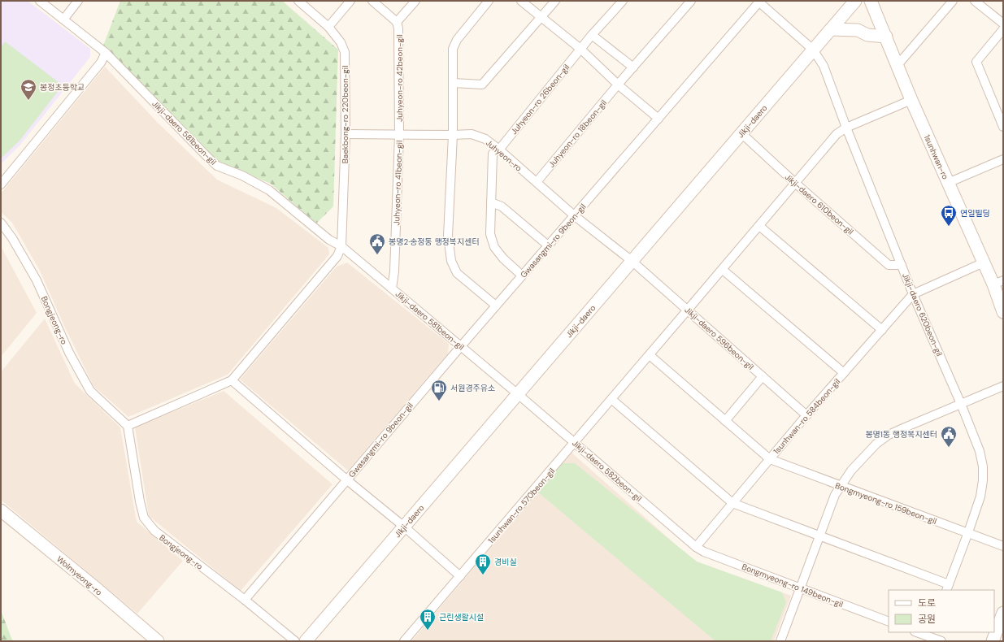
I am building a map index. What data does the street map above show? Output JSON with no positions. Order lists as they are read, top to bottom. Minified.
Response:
{"streets":{"street":["Juhyeon-ro 42beon-gil","Juhyeon-ro 26beon-gil","Baekbong-ro 220beon-gil","Jikji-daero","Jikji-daero 581beon-gil","Juhyeon-ro 18beon-gil","Juhyeon-ro","1sunhwan-ro","Juhyeon-ro 41beon-gil","Jikji-daero 610beon-gil","Gwasangmi-ro 9beon-gil","Jikji-daero 620beon-gil","Bongjeong-ro","Jikji-daero 596beon-gil","1sunhwan-ro 584beon-gil","Jikji-daero 582beon-gil","Bongmyeong-ro 159beon-gil","1sunhwan-ro 570beon-gil","Wolmyeong-ro","Bongmyeong-ro 149beon-gil"]},"crossings":[["Juhyeon-ro 42beon-gil","Juhyeon-ro"],["Juhyeon-ro 42beon-gil","Juhyeon-ro 41beon-gil"],["Juhyeon-ro 26beon-gil","Juhyeon-ro"],["Baekbong-ro 220beon-gil","Jikji-daero 581beon-gil"],["Baekbong-ro 220beon-gil","Juhyeon-ro"],["Jikji-daero","Jikji-daero 581beon-gil"],["Jikji-daero","Juhyeon-ro"],["Jikji-daero","Jikji-daero 610beon-gil"],["Jikji-daero","Jikji-daero 620beon-gil"],["Jikji-daero","Jikji-daero 596beon-gil"],["Jikji-daero","Jikji-daero 582beon-gil"],["Jikji-daero 581beon-gil","Juhyeon-ro 41beon-gil"],["Jikji-daero 581beon-gil","Gwasangmi-ro 9beon-gil"],["Jikji-daero 581beon-gil","Jikji-daero 582beon-gil"],["Juhyeon-ro 18beon-gil","Juhyeon-ro"],["Juhyeon-ro","Juhyeon-ro 41beon-gil"],["Juhyeon-ro","Gwasangmi-ro 9beon-gil"],["Juhyeon-ro","Jikji-daero 596beon-gil"],["1sunhwan-ro","1sunhwan-ro 584beon-gil"],["1sunhwan-ro","1sunhwan-ro 570beon-gil"],["Jikji-daero 610beon-gil","Jikji-daero 620beon-gil"],["Jikji-daero 610beon-gil","1sunhwan-ro 570beon-gil"],["Gwasangmi-ro 9beon-gil","Jikji-daero 620beon-gil"],["Gwasangmi-ro 9beon-gil","Bongjeong-ro"],["Jikji-daero 620beon-gil","1sunhwan-ro 584beon-gil"],["Jikji-daero 620beon-gil","Bongmyeong-ro 159beon-gil"],["Jikji-daero 620beon-gil","1sunhwan-ro 570beon-gil"],["Jikji-daero 596beon-gil","1sunhwan-ro 584beon-gil"],["Jikji-daero 596beon-gil","1sunhwan-ro 570beon-gil"],["1sunhwan-ro 584beon-gil","Jikji-daero 582beon-gil"],["1sunhwan-ro 584beon-gil","Bongmyeong-ro 159beon-gil"],["1sunhwan-ro 584beon-gil","1sunhwan-ro 570beon-gil"],["1sunhwan-ro 584beon-gil","Bongmyeong-ro 149beon-gil"],["Jikji-daero 582beon-gil","1sunhwan-ro 570beon-gil"],["Jikji-daero 582beon-gil","Bongmyeong-ro 149beon-gil"]],"places":{"school or university":["봉정초등학교"],"bus stop":["연일빌딩"],"public building":["봉명2·송정동 행정복지센터","봉명1동 행정복지센터"],"fuel station":["서원경주유소"],"building":["경비실","근린생활시설"]},"legend":["도로","공원"]}
